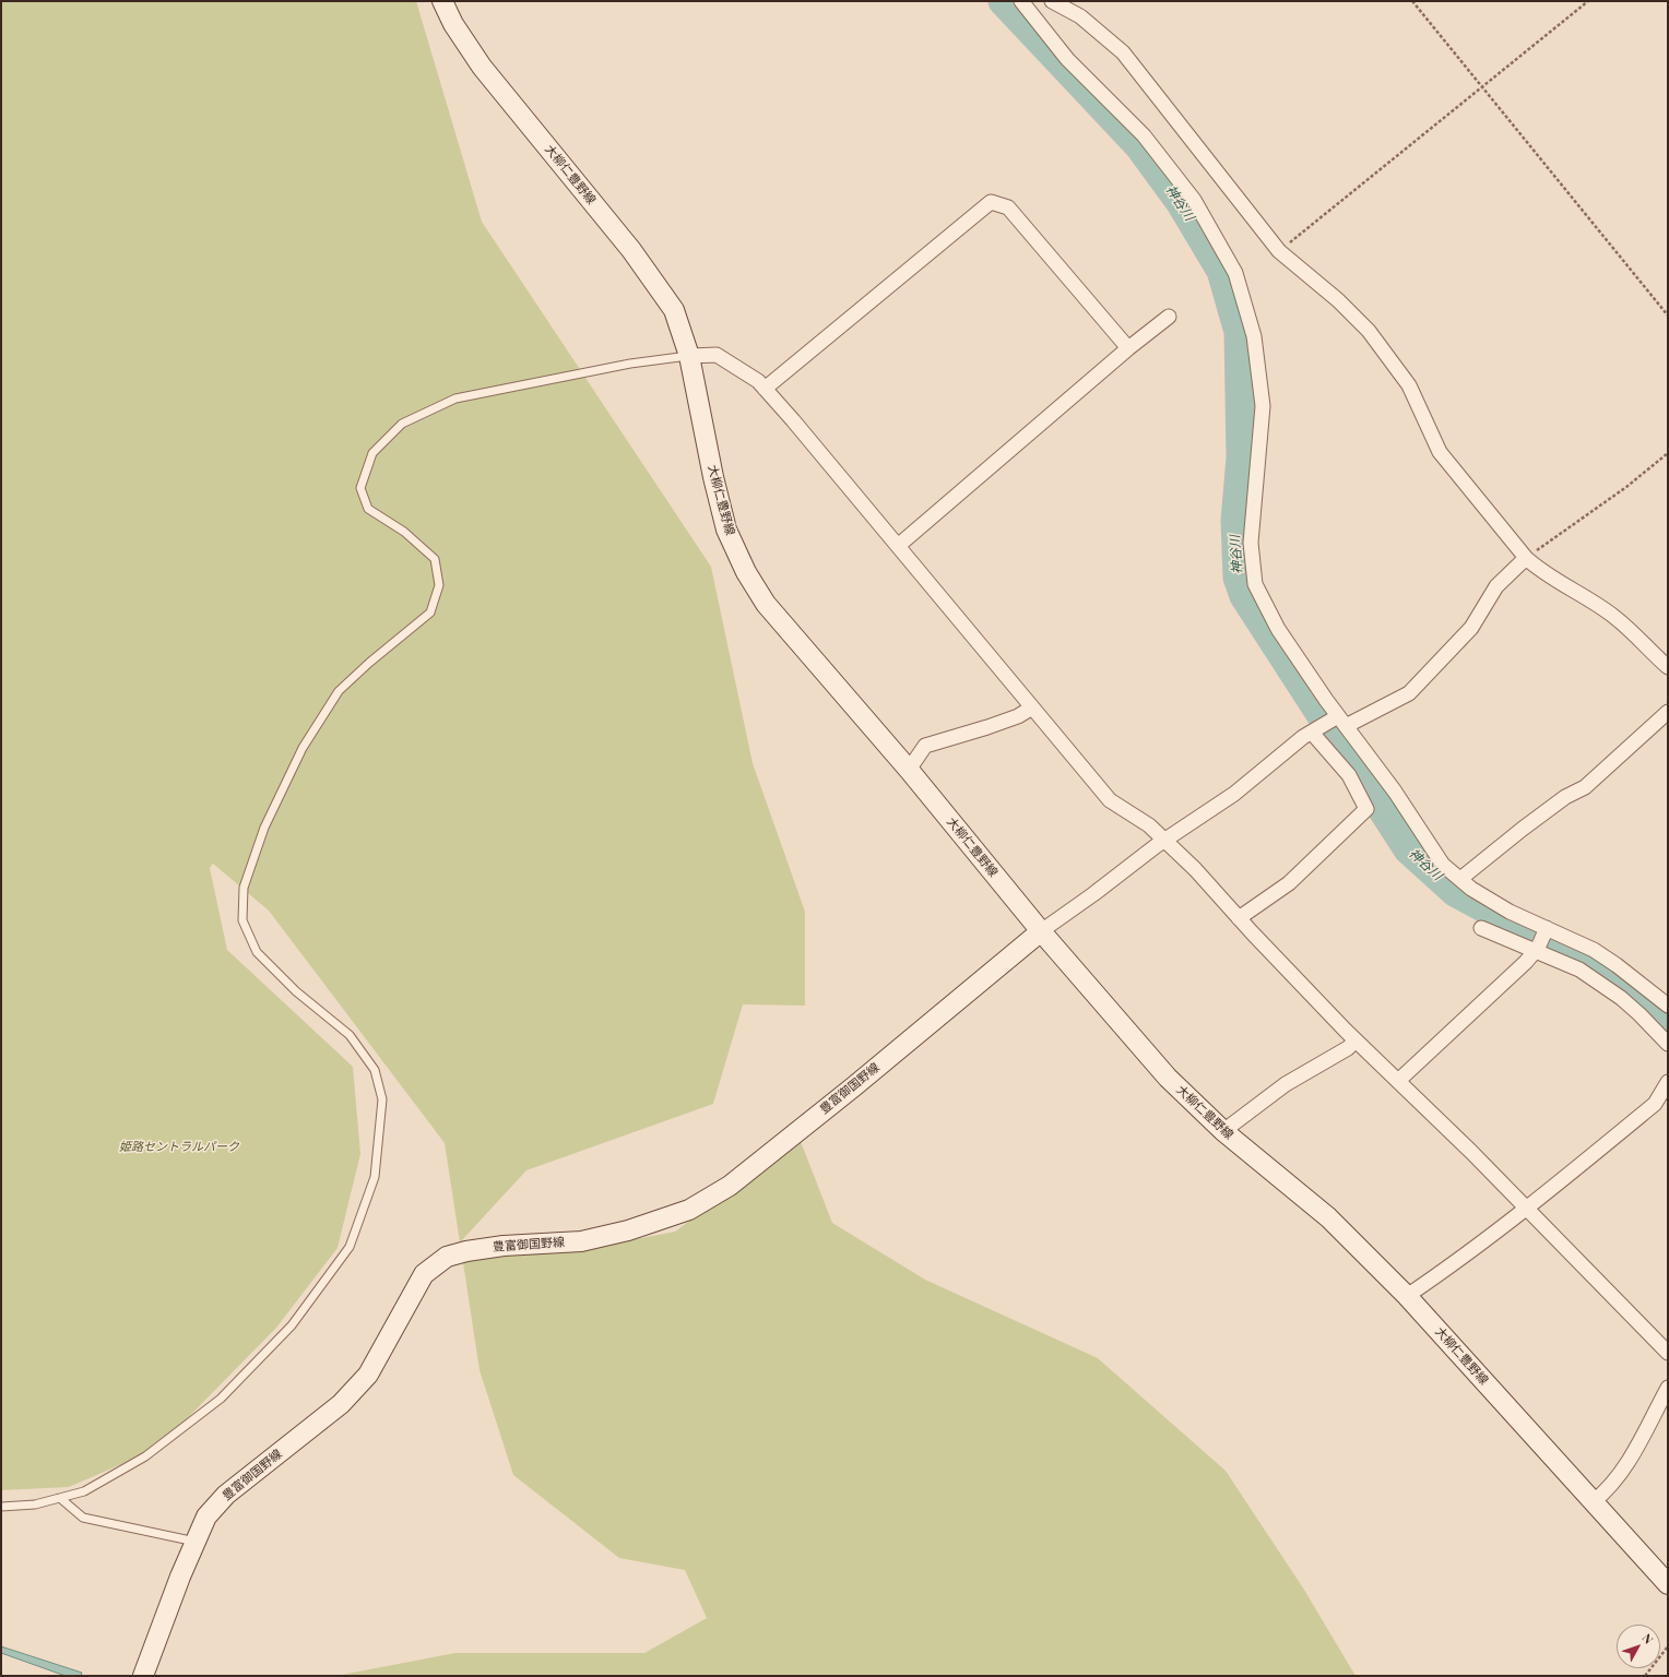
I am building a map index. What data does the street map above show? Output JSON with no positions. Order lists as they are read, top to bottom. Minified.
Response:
{"streets":{"main road":["大柳仁豊野線","豊富御国野線"]},"crossings":[["大柳仁豊野線","豊富御国野線"]],"water":["神谷川"],"parks":["姫路セントラルパーク"],"north":"top right"}
